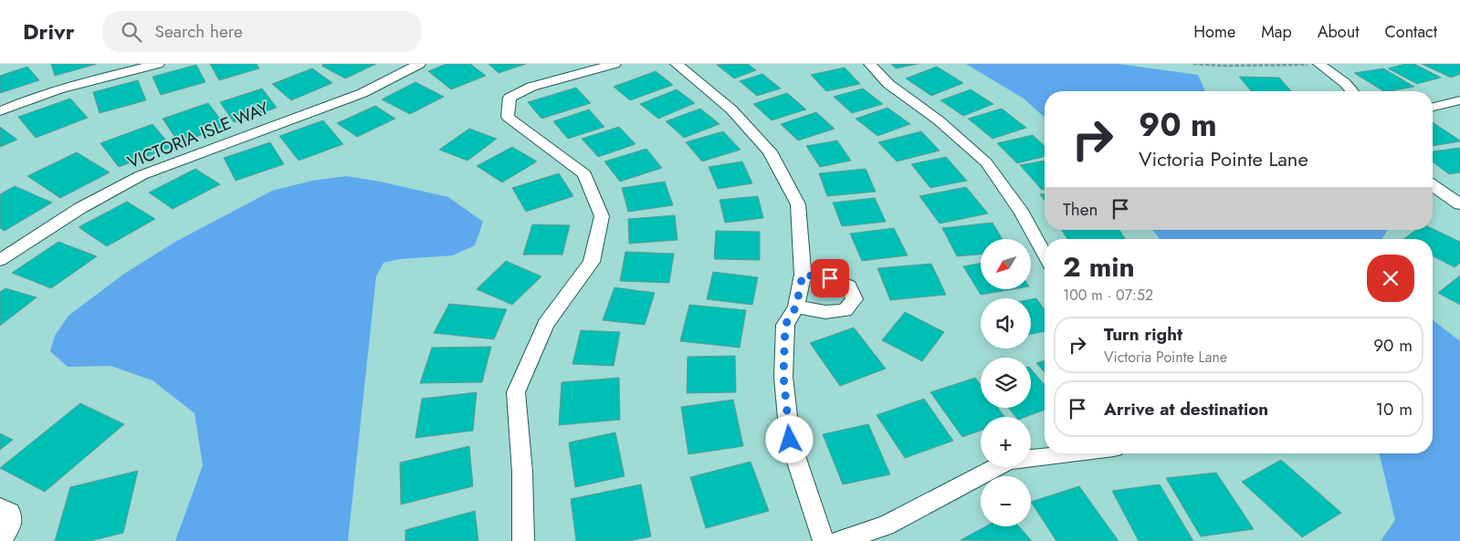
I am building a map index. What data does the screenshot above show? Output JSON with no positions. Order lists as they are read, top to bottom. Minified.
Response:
{"streets":{"street":["VICTORIA ISLE WAY"]},"north":"bottom left","page":{"header":"Drivr","search":"Search here","nav":["Home","Map","About","Contact"],"turn":["90 m","Victoria Pointe Lane"],"then":"Then","map_buttons":["+","−"],"heading":["2 min","100 m · 07:52"],"list":[{"name":"Turn right","note":"Victoria Pointe Lane","value":"90 m"},{"name":"Arrive at destination","value":"10 m"}]}}
